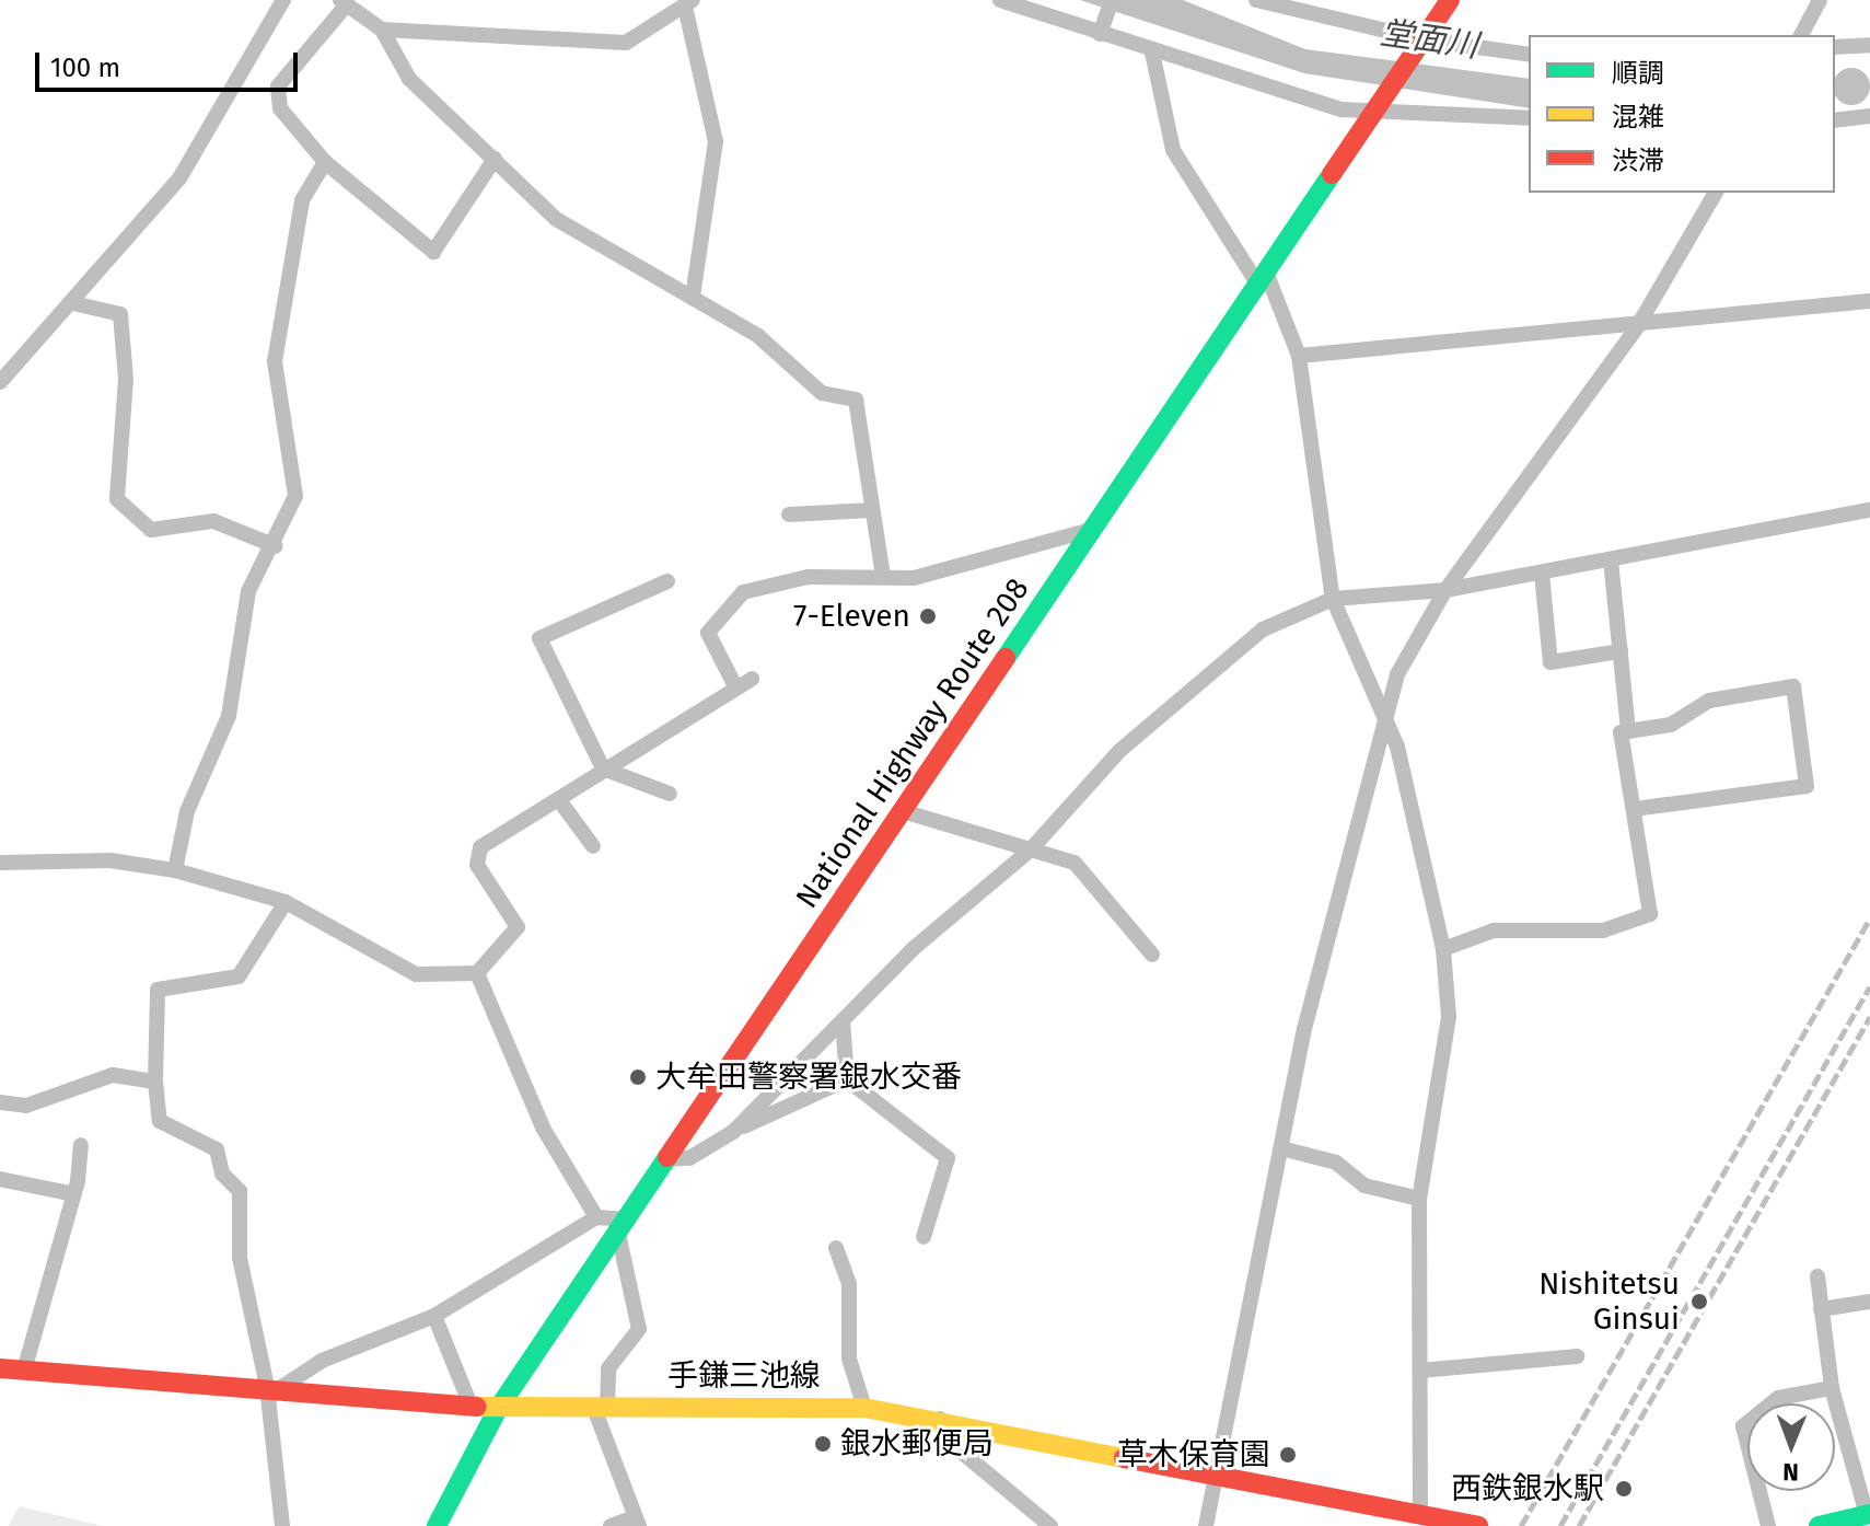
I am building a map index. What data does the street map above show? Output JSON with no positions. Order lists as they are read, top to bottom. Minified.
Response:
{"streets":{"main road":["National Highway Route 208","手鎌三池線"]},"crossings":[["National Highway Route 208","手鎌三池線"]],"water":["堂面川"],"places":["7-Eleven","大牟田警察署銀水交番","Nishitetsu Ginsui","銀水郵便局","草木保育園","西鉄銀水駅"],"legend":["順調","混雑","渋滞"],"scale_bar":"100 m","north":"bottom"}
